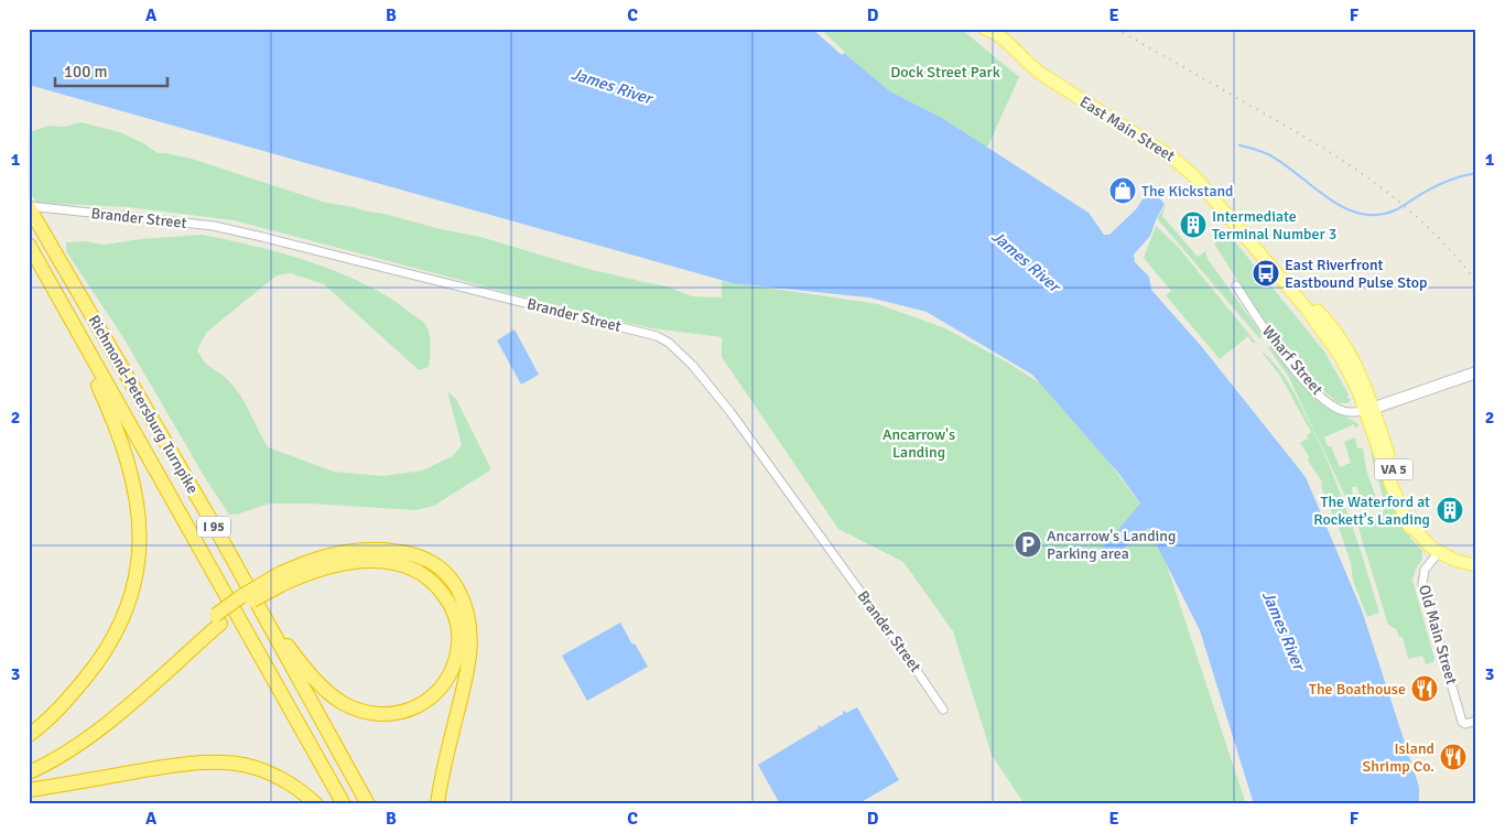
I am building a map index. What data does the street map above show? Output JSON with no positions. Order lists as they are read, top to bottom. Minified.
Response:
{"streets":{"highway":["Richmond-Petersburg Turnpike","I 95"],"main road":["East Main Street","VA 5"],"street":["Brander Street","Wharf Street","Old Main Street"]},"crossings":[["East Main Street","Wharf Street"],["East Main Street","Old Main Street"],["Brander Street","Richmond-Petersburg Turnpike"]],"water":["James River"],"parks":["Dock Street Park","Ancarrow's Landing"],"places":{"shop":["The Kickstand"],"building":["Intermediate Terminal Number 3","The Waterford at Rockett's Landing"],"bus stop":["East Riverfront Eastbound Pulse Stop"],"parking":["Ancarrow's Landing Parking area"],"restaurant":["The Boathouse","Island Shrimp Co."]},"scale_bar":"100 m","grid":{"columns":["A","B","C","D","E","F"],"rows":["1","2","3"]}}
